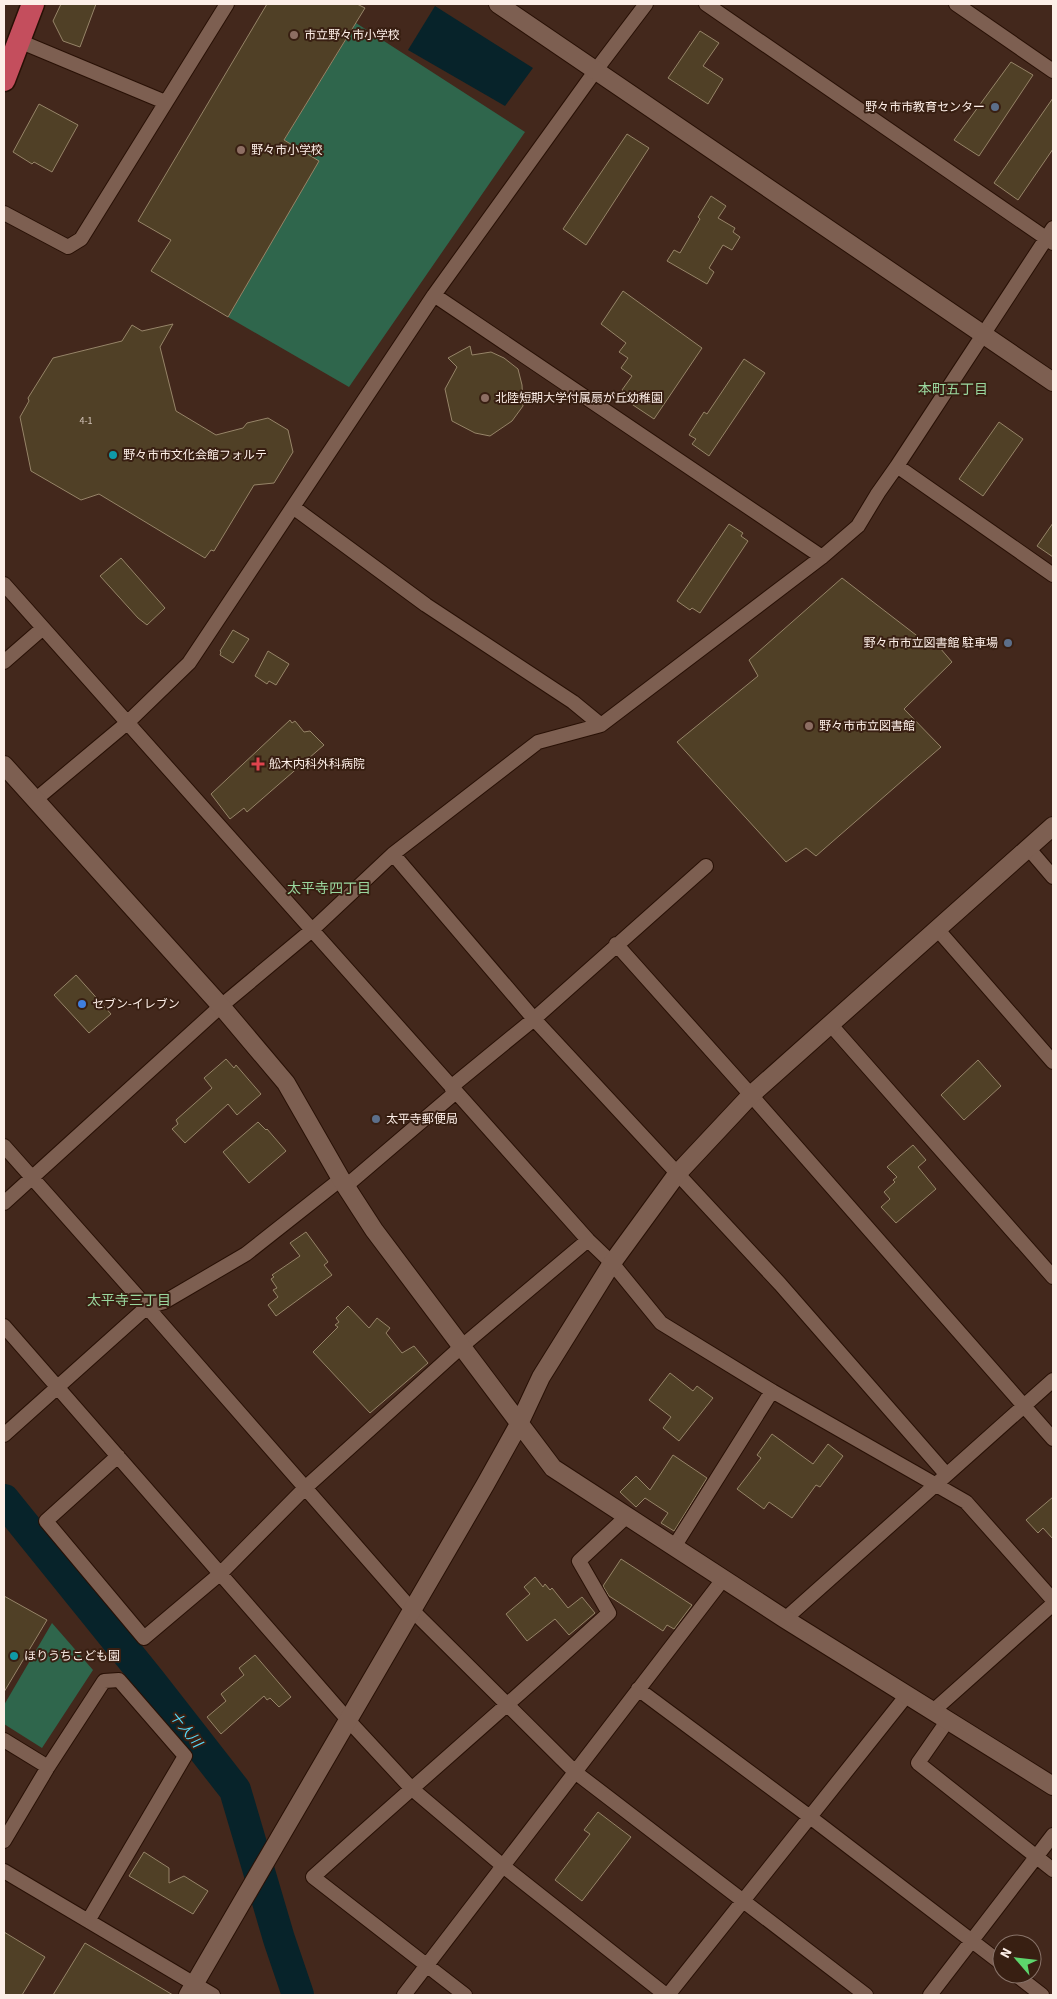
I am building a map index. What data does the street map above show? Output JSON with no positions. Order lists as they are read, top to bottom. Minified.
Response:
{"districts":["本町五丁目","太平寺四丁目","太平寺三丁目"],"water":["十人川"],"places":{"other":["市立野々市小学校","野々市市教育センター","野々市小学校","北陸短期大学付属扇が丘幼稚園","野々市市文化会館フォルテ","野々市市立図書館 駐車場","野々市市立図書館","セブン-イレブン","太平寺郵便局","ほりうちこども園"],"health":["舩木内科外科病院"]},"house_numbers":["4-1"],"north":"top left"}
